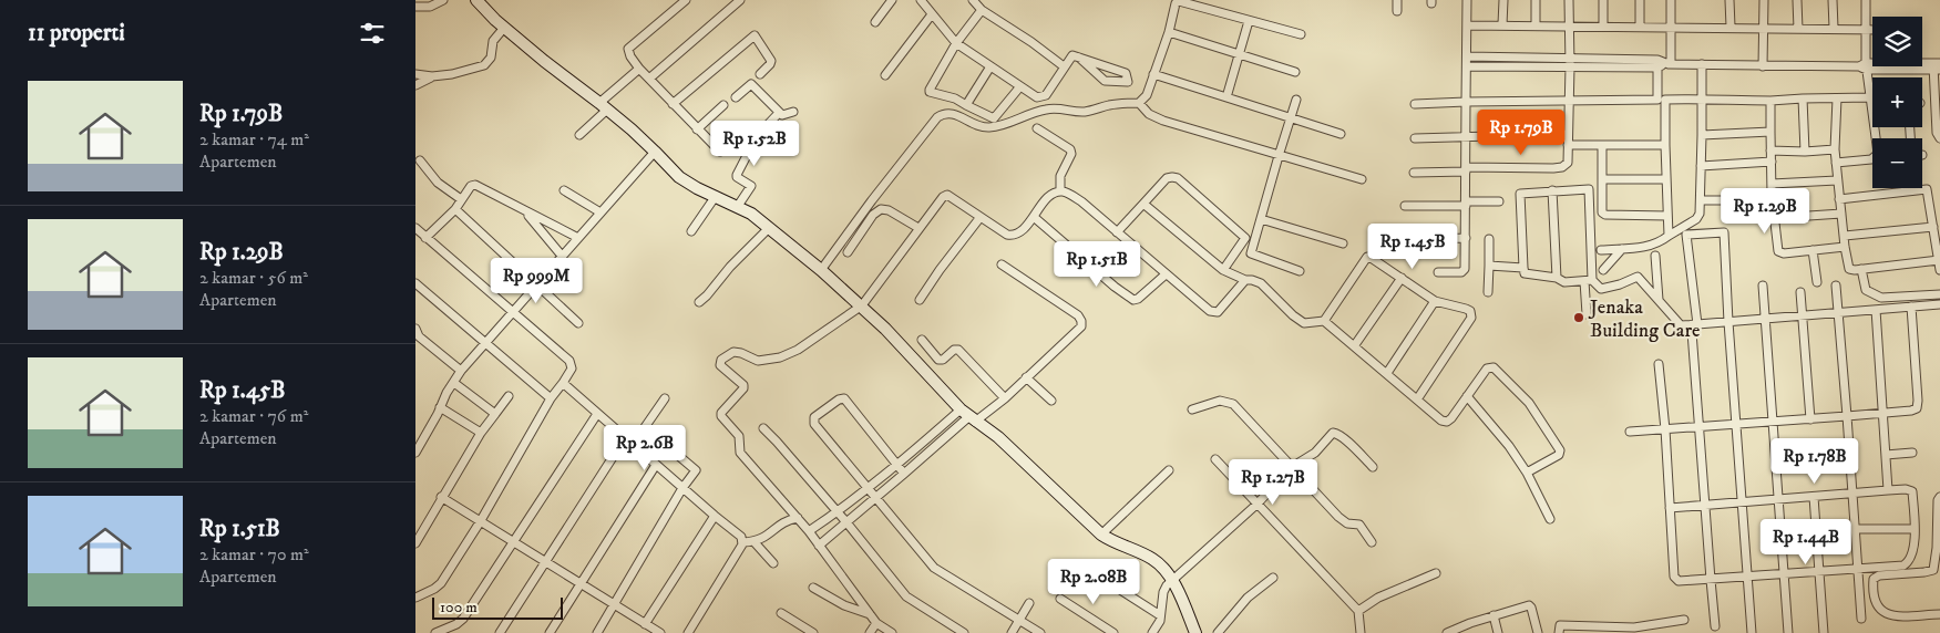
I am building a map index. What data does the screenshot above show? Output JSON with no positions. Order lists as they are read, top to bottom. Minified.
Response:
{"places":["Jenaka Building Care"],"scale_bar":"100 m","page":{"heading":"11 properti","map_buttons":["+","−"],"list":[{"name":"Rp 1.79B","note":"2 kamar · 74 m² · Apartemen"},{"name":"Rp 1.29B","note":"2 kamar · 56 m² · Apartemen"},{"name":"Rp 1.45B","note":"2 kamar · 76 m² · Apartemen"},{"name":"Rp 1.51B","note":"2 kamar · 70 m² · Apartemen"}],"price":["Rp 1.79B","Rp 1.52B","Rp 1.29B","Rp 1.45B","Rp 1.51B","Rp 999M","Rp 2.6B","Rp 1.78B","Rp 1.27B","Rp 1.44B","Rp 2.08B"],"scale":"100 m"}}
